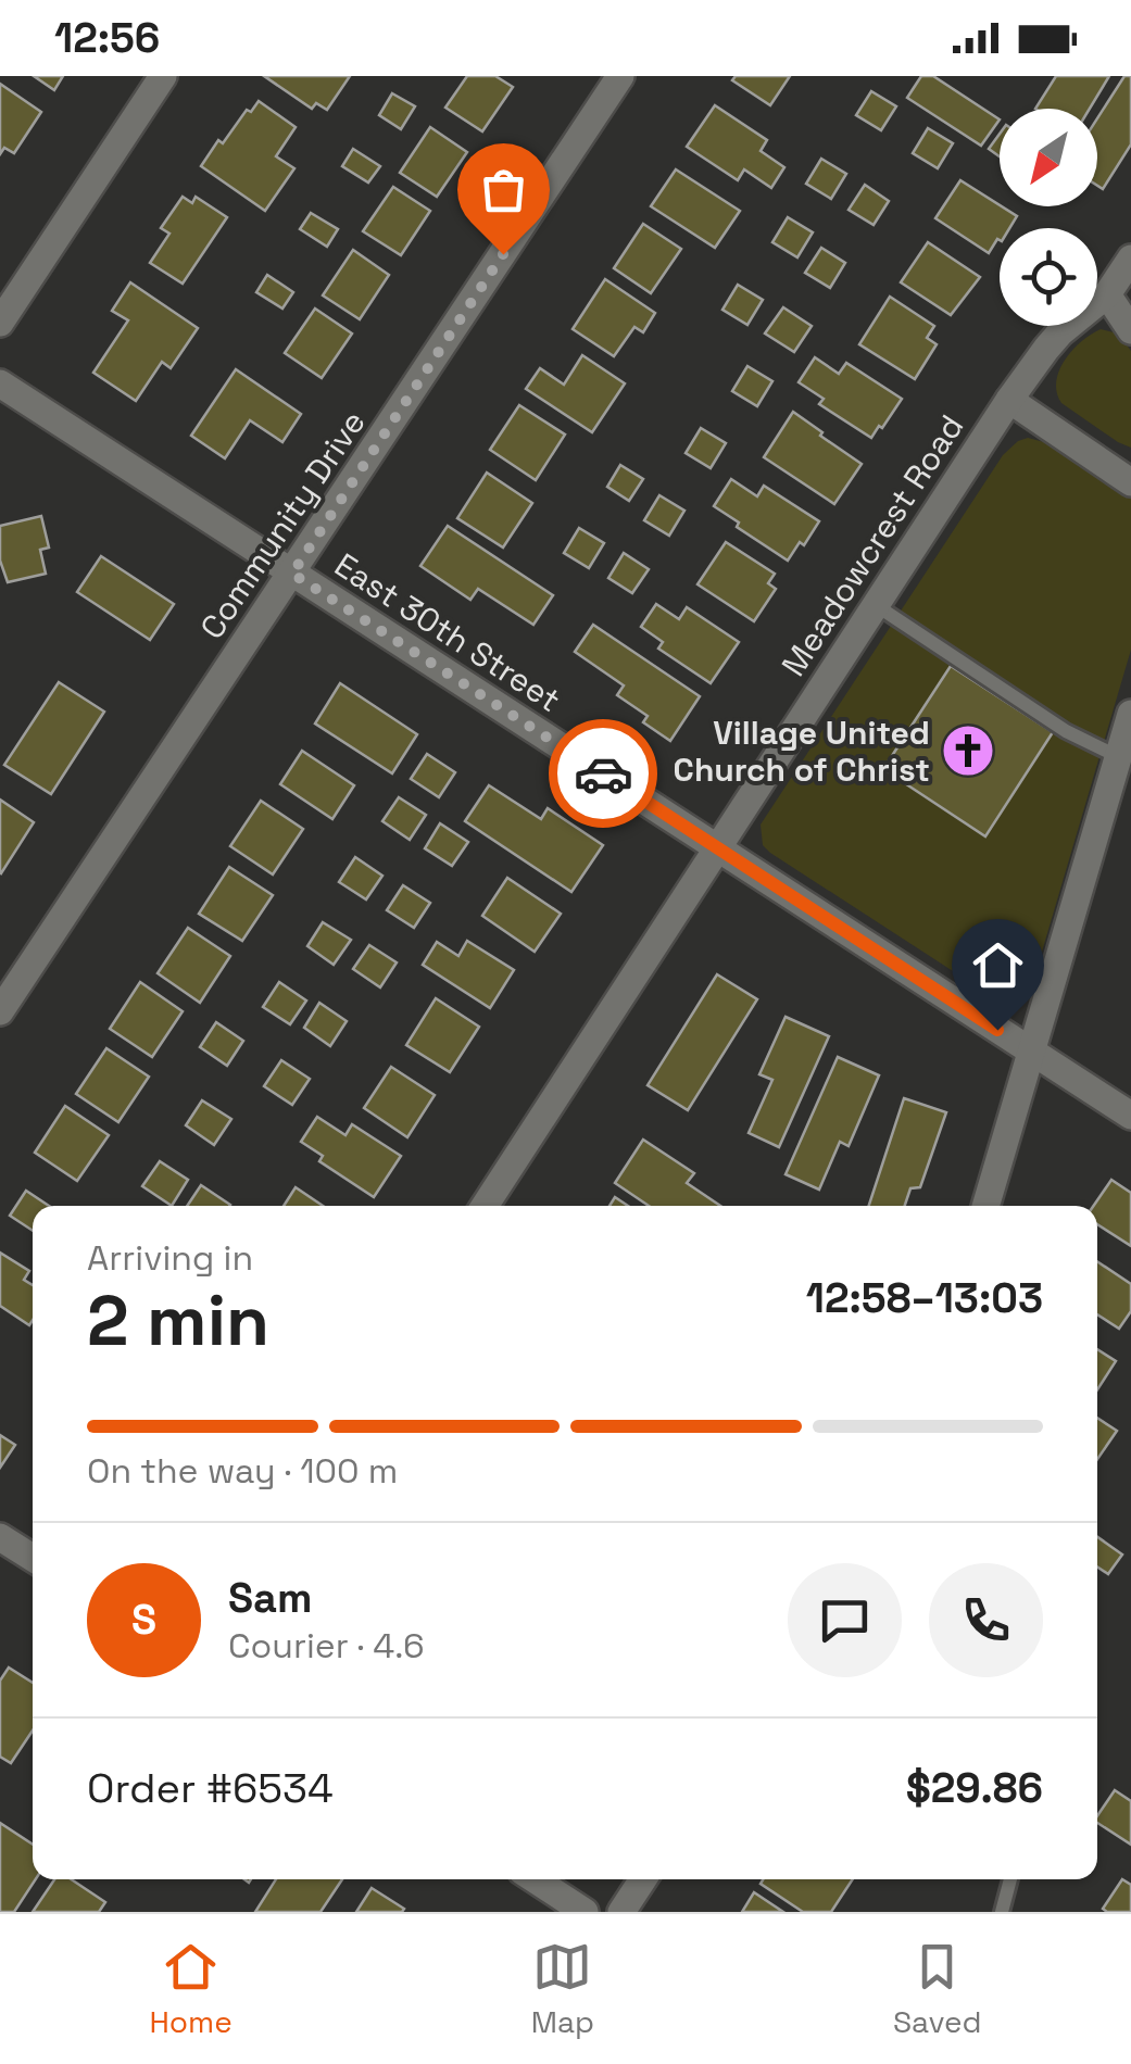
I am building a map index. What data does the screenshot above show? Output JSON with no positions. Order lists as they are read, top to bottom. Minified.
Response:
{"streets":{"street":["Community Drive","Meadowcrest Road","East 30th Street"]},"crossings":[["Community Drive","East 30th Street"],["Meadowcrest Road","East 30th Street"]],"places":{"church":["Village United Church of Christ"]},"north":"bottom left","page":{"status":"12:56","heading":["2 min","Arriving in","12:58–13:03"],"panel":["Sam","Courier · 4.6","Order #6534","$29.86"],"bar":"On the way · 100 m","round":"S","tabs":["Home","Map","Saved"]}}
